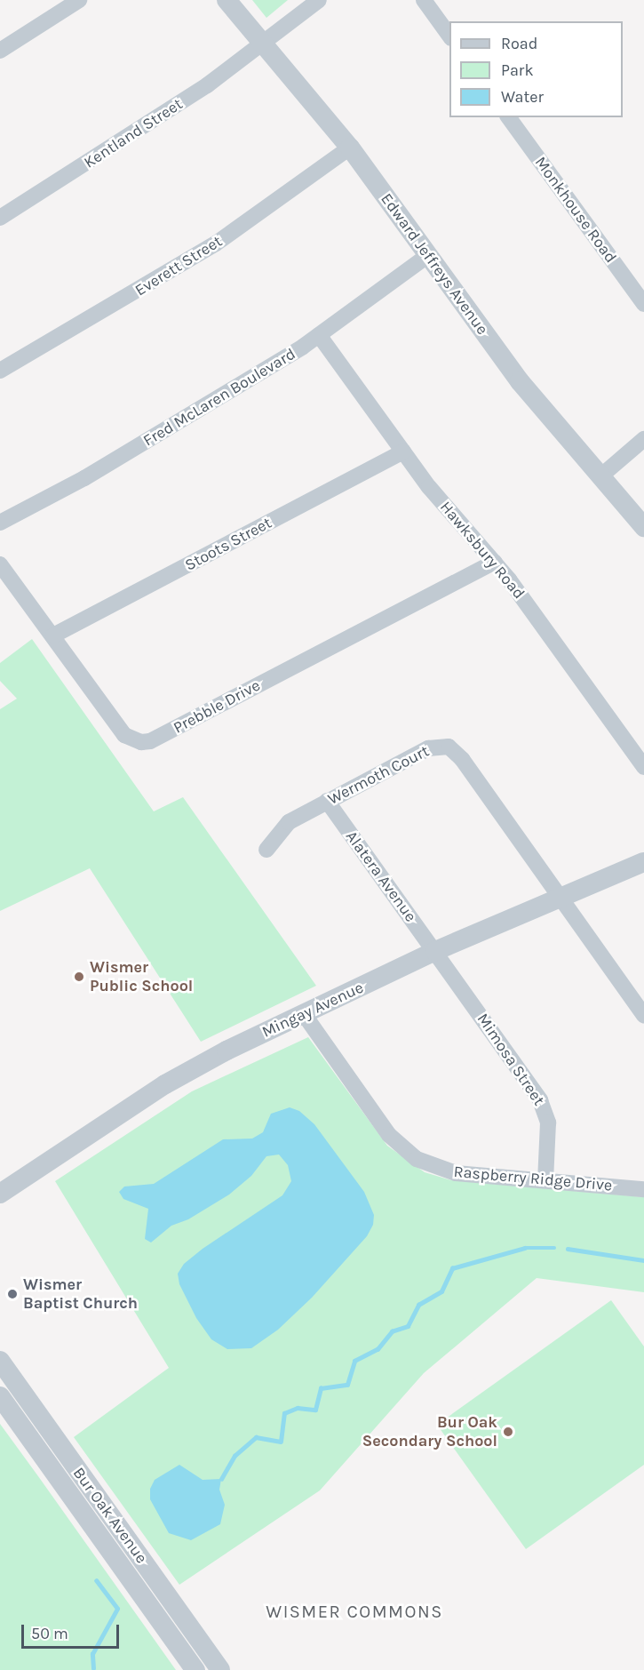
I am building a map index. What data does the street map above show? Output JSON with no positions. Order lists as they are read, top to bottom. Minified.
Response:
{"streets":{"street":["Kentland Street","Monkhouse Road","Edward Jeffreys Avenue","Everett Street","Fred McLaren Boulevard","Stoots Street","Hawksbury Road","Prebble Drive","Wermoth Court","Alatera Avenue","Mingay Avenue","Mimosa Street","Raspberry Ridge Drive","Bur Oak Avenue"]},"crossings":[["Kentland Street","Edward Jeffreys Avenue"],["Edward Jeffreys Avenue","Everett Street"],["Edward Jeffreys Avenue","Fred McLaren Boulevard"],["Fred McLaren Boulevard","Hawksbury Road"],["Stoots Street","Hawksbury Road"],["Stoots Street","Prebble Drive"],["Hawksbury Road","Prebble Drive"],["Wermoth Court","Alatera Avenue"],["Wermoth Court","Mingay Avenue"],["Alatera Avenue","Mingay Avenue"],["Alatera Avenue","Mimosa Street"],["Mingay Avenue","Mimosa Street"],["Mingay Avenue","Raspberry Ridge Drive"],["Mimosa Street","Raspberry Ridge Drive"]],"districts":["WISMER COMMONS"],"places":["Wismer Public School","Wismer Baptist Church","Bur Oak Secondary School"],"legend":["Road","Park","Water"],"scale_bar":"50 m"}
